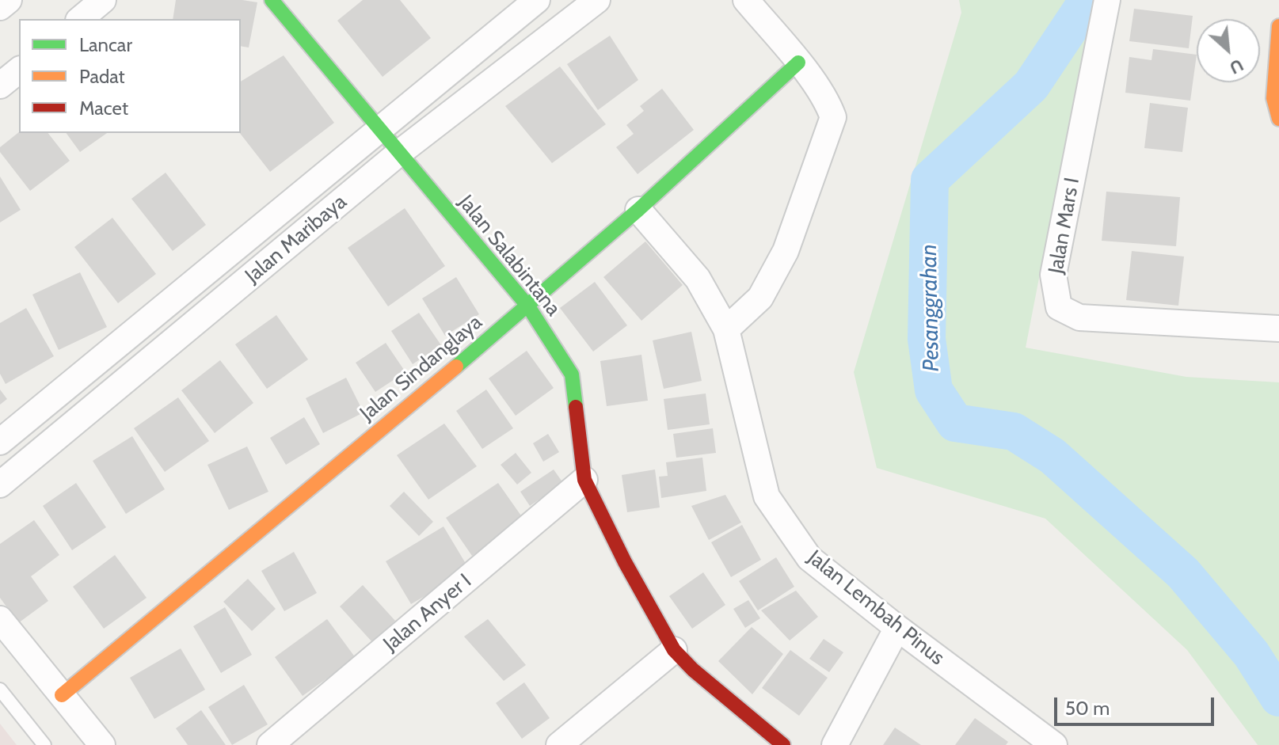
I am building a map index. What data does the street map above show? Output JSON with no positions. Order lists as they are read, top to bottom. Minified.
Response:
{"streets":{"street":["Jalan Mars I","Jalan Maribaya","Jalan Salabintana","Jalan Sindanglaya","Jalan Lembah Pinus","Jalan Anyer I"]},"crossings":[["Jalan Maribaya","Jalan Salabintana"],["Jalan Salabintana","Jalan Sindanglaya"],["Jalan Salabintana","Jalan Anyer I"],["Jalan Sindanglaya","Jalan Lembah Pinus"]],"water":["Pesanggrahan"],"legend":["Lancar","Padat","Macet"],"scale_bar":"50 m","north":"bottom right"}
